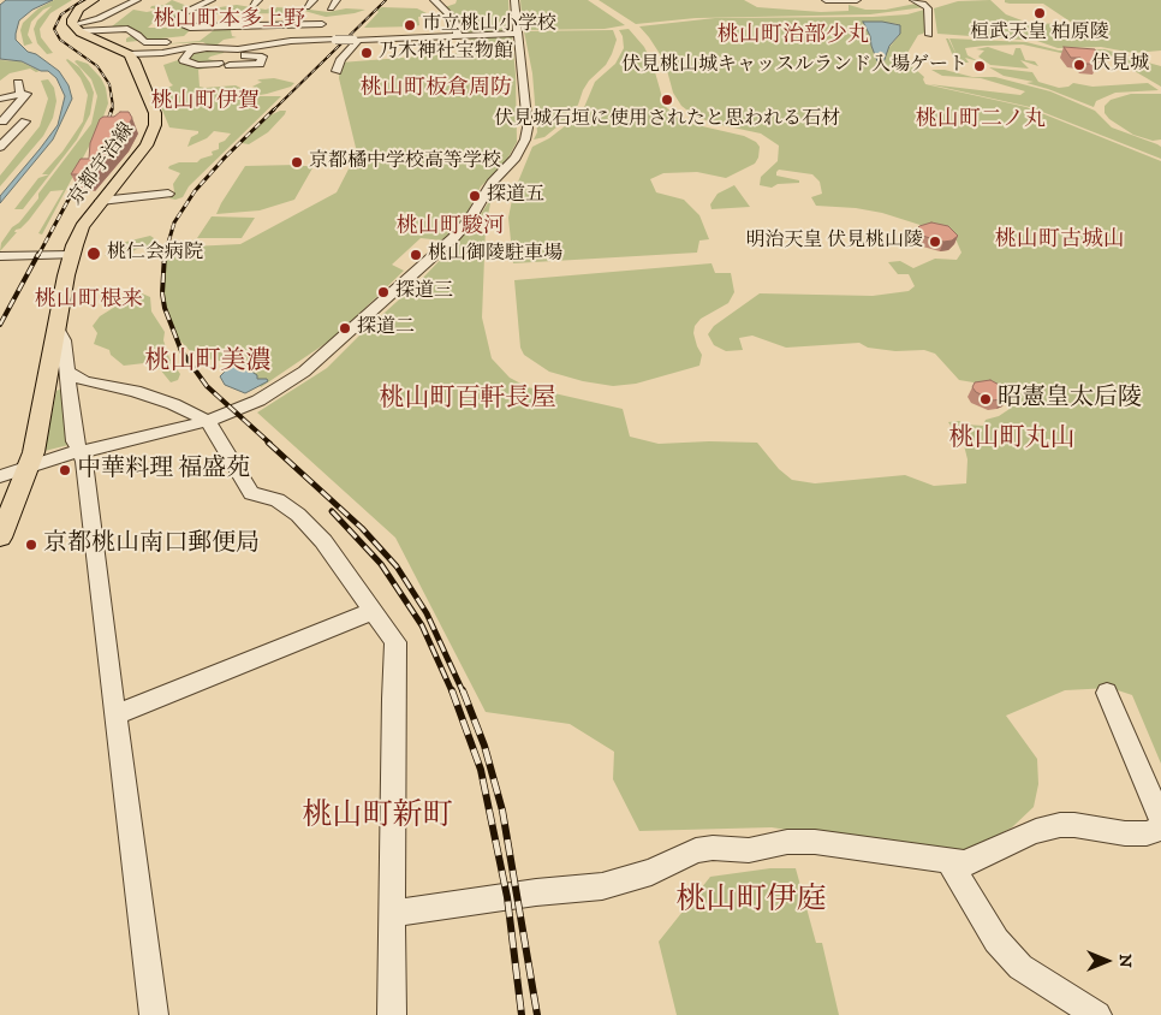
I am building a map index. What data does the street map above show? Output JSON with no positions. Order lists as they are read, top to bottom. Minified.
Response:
{"streets":{"main road":["京都宇治線"]},"districts":["桃山町本多上野","桃山町治部少丸","桃山町板倉周防","桃山町伊賀","桃山町二ノ丸","桃山町駿河","桃山町古城山","桃山町根来","桃山町美濃","桃山町百軒長屋","桃山町丸山","桃山町新町","桃山町伊庭"],"places":["桓武天皇 柏原陵","市立桃山小学校","乃木神社宝物館","伏見城","伏見桃山城キャッスルランド入場ゲート","伏見城石垣に使用されたと思われる石材","京都橘中学校高等学校","探道五","明治天皇 伏見桃山陵","桃仁会病院","桃山御陵駐車場","探道三","探道二","昭憲皇太后陵","中華料理 福盛苑","京都桃山南口郵便局"],"north":"right"}
